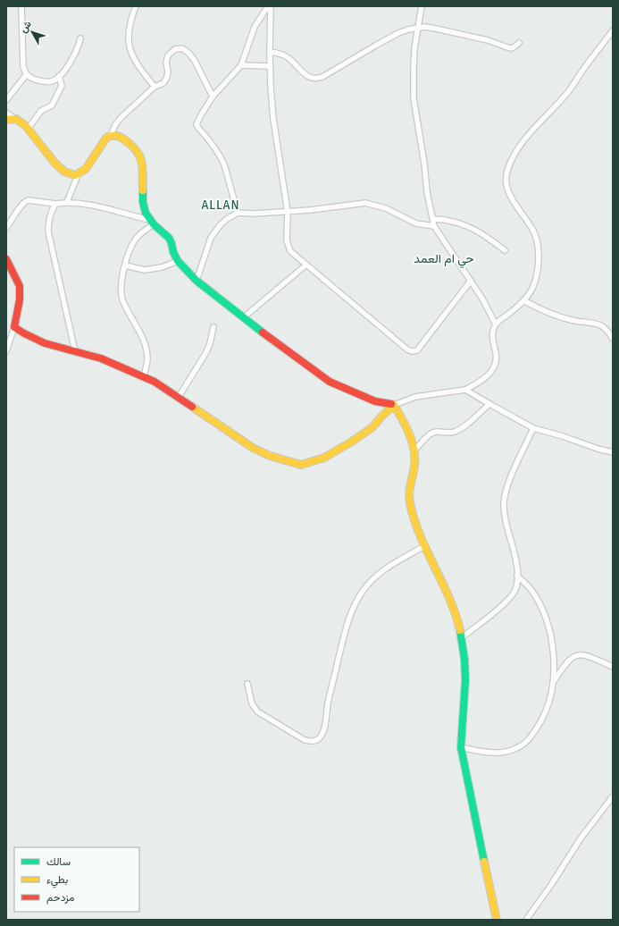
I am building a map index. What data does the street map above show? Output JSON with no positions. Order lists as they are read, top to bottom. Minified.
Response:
{"districts":["ALLAN","حي ام العمد"],"legend":["سالك","بطيء","مزدحم"],"north":"top left"}
